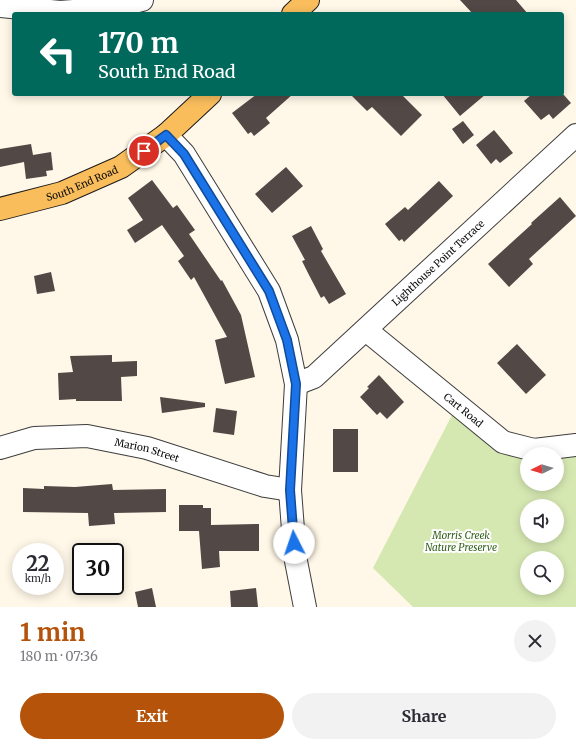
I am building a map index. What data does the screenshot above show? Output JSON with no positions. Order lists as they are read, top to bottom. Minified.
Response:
{"streets":{"main road":["South End Road"],"street":["Lighthouse Point Terrace","Cart Road","Marion Street"]},"crossings":[["Lighthouse Point Terrace","Cart Road"]],"parks":["Morris Creek Nature Preserve"],"north":"left","page":{"turn":["170 m","South End Road"],"speed":"22 km/h","limit":"30","heading":["1 min","180 m · 07:36"],"buttons":["Exit","Share"]}}
